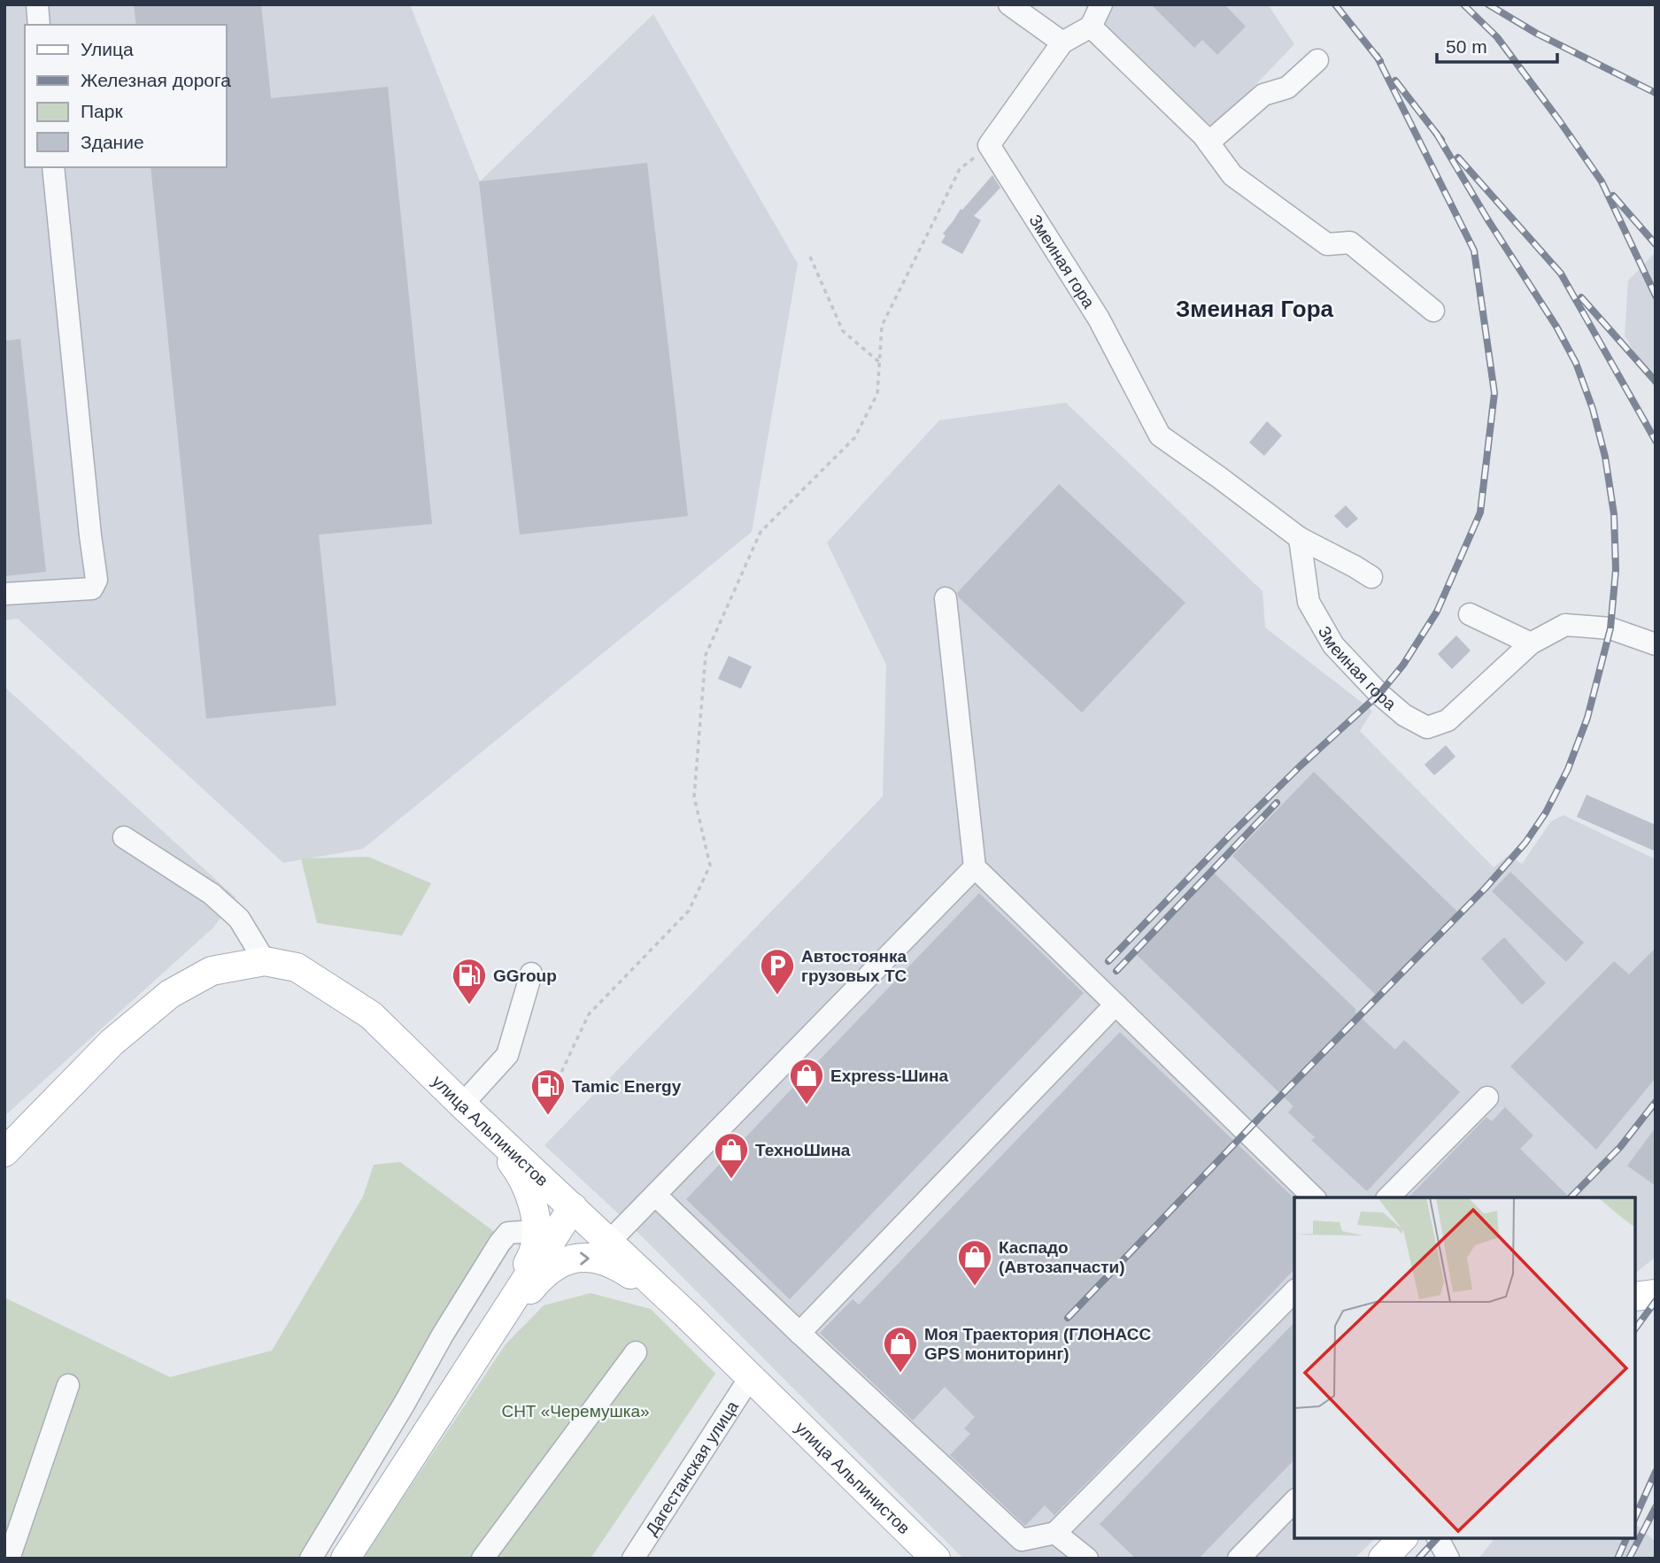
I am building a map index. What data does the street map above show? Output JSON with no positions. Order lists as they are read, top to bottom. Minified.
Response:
{"streets":{"main road":["улица Альпинистов"],"street":["Змеиная гора","Дагестанская улица"]},"crossings":[["улица Альпинистов","Дагестанская улица"]],"districts":["Змеиная Гора"],"parks":["СНТ «Черемушка»"],"places":{"parking":["Автостоянка грузовых ТС"],"fuel station":["GGroup","Tamic Energy"],"shop":["Express-Шина","ТехноШина","Каспадо (Автозапчасти)","Моя Траектория (ГЛОНАСС GPS мониторинг)"]},"legend":["Улица","Железная дорога","Парк","Здание"],"scale_bar":"50 m"}
